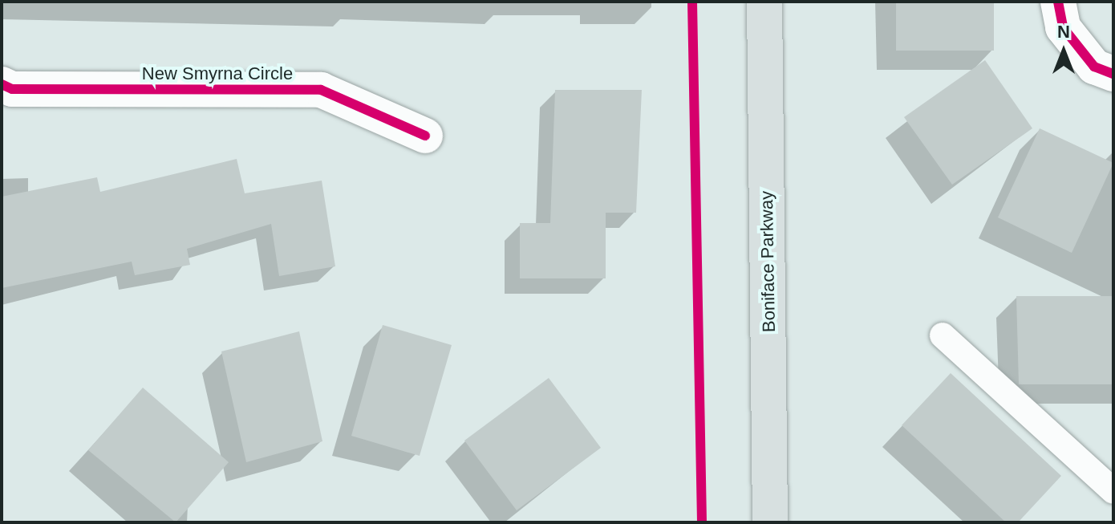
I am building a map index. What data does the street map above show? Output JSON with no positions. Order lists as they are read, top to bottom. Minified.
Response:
{"streets":{"main road":["Boniface Parkway"],"street":["New Smyrna Circle"]},"north":"top"}
